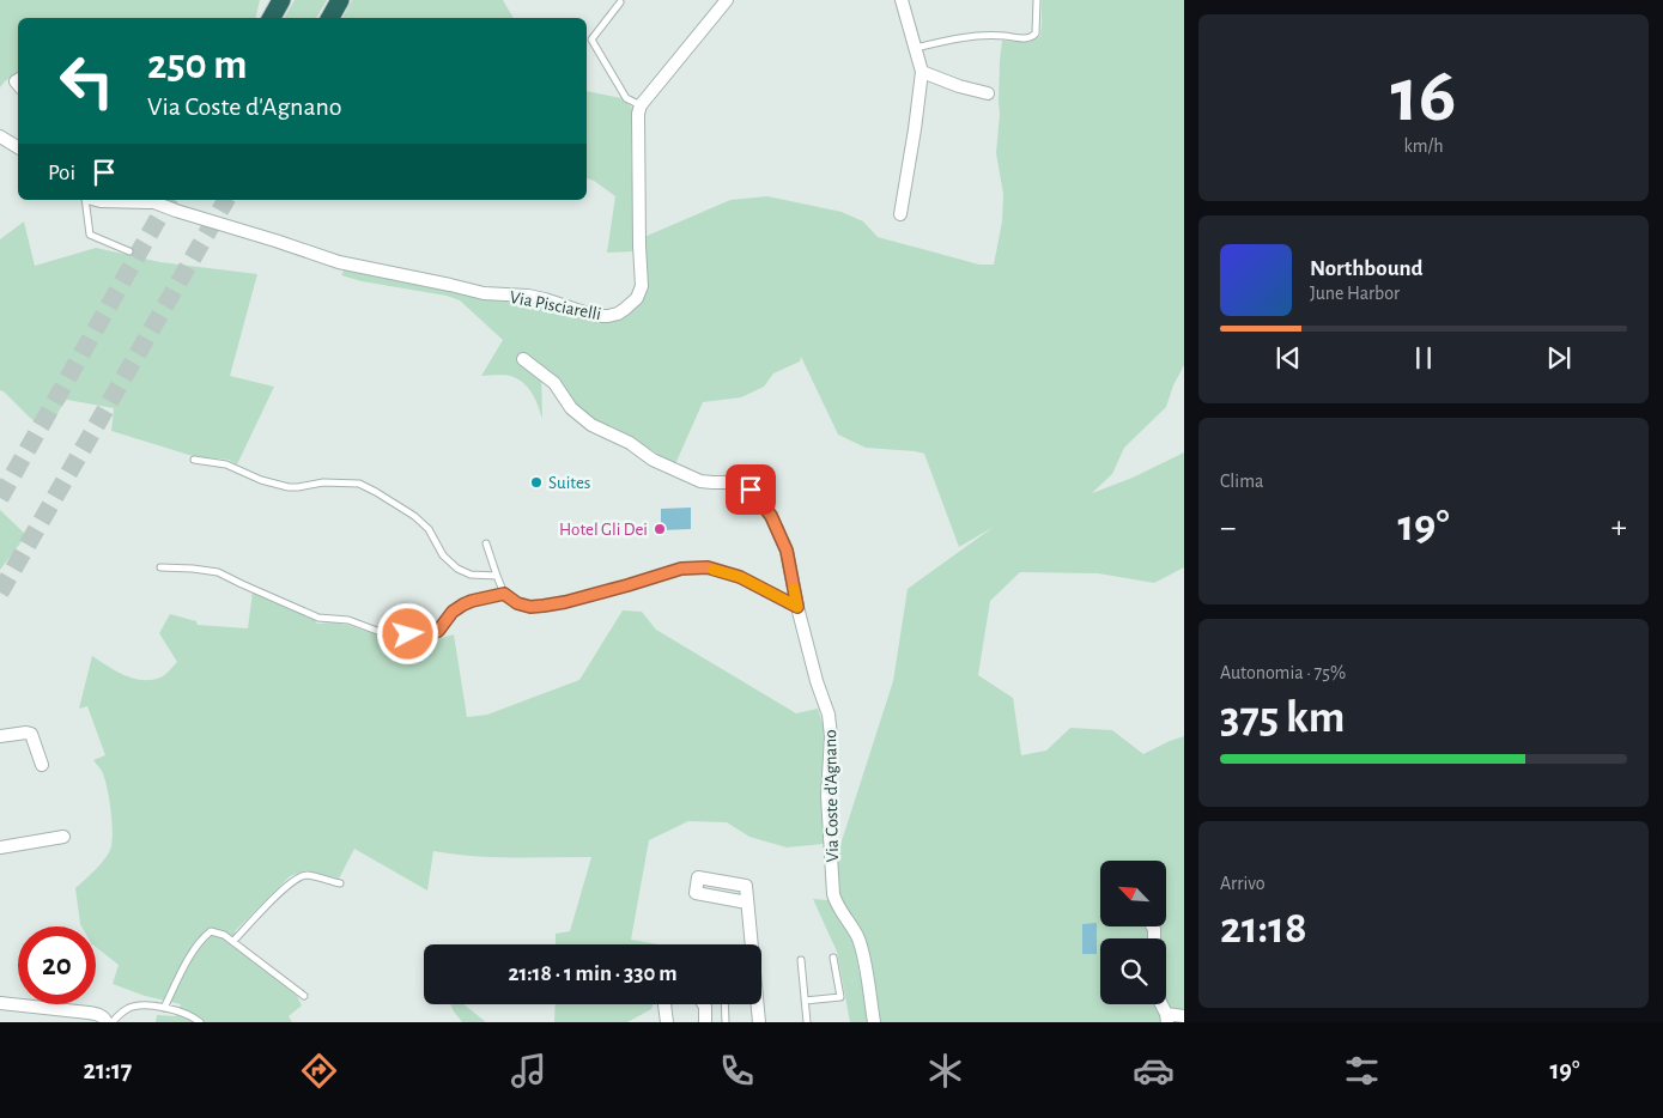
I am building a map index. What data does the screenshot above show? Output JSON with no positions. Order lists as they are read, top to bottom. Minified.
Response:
{"streets":{"street":["Via Pisciarelli","Via Coste d'Agnano"]},"places":["Suites","Hotel Gli Dei"],"north":"top left","page":{"tile":[["16","km/h"],"Clima",["Autonomia · 75%","375 km"],["Arrivo","21:18"]],"turn":["250 m","Via Coste d'Agnano"],"then":"Poi","song":["Northbound","June Harbor"],"heat":["−","19°","+"],"limit":"20","trip":"21:18 · 1 min · 330 m","tabs":["21:17","19°"]}}
